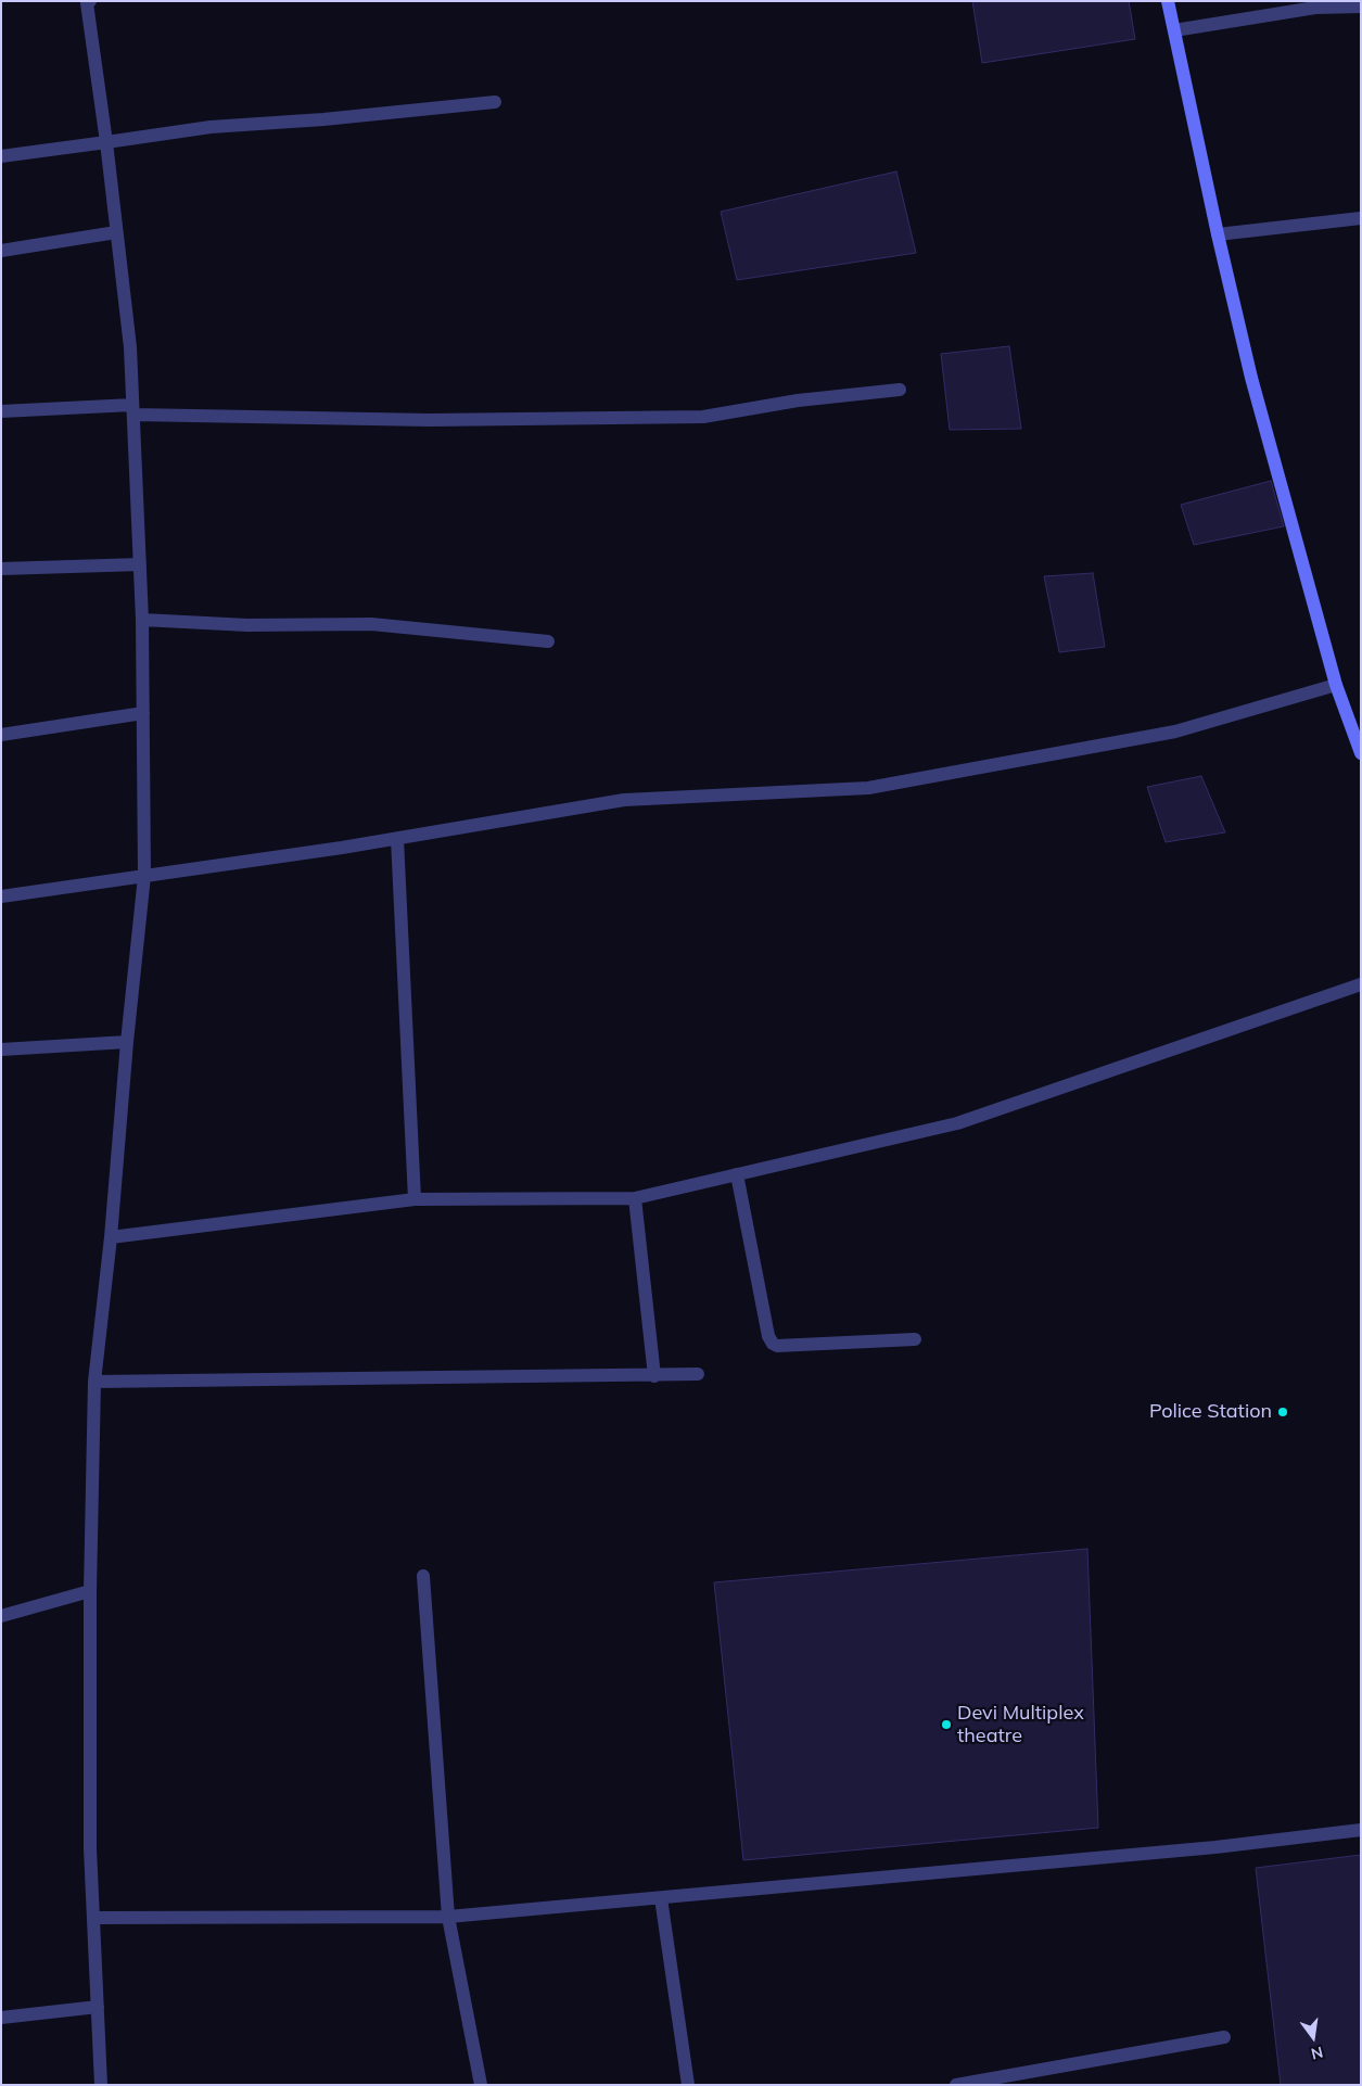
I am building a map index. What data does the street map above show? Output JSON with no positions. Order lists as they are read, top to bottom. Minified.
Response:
{"places":["Police Station","Devi Multiplex theatre"],"north":"bottom"}
